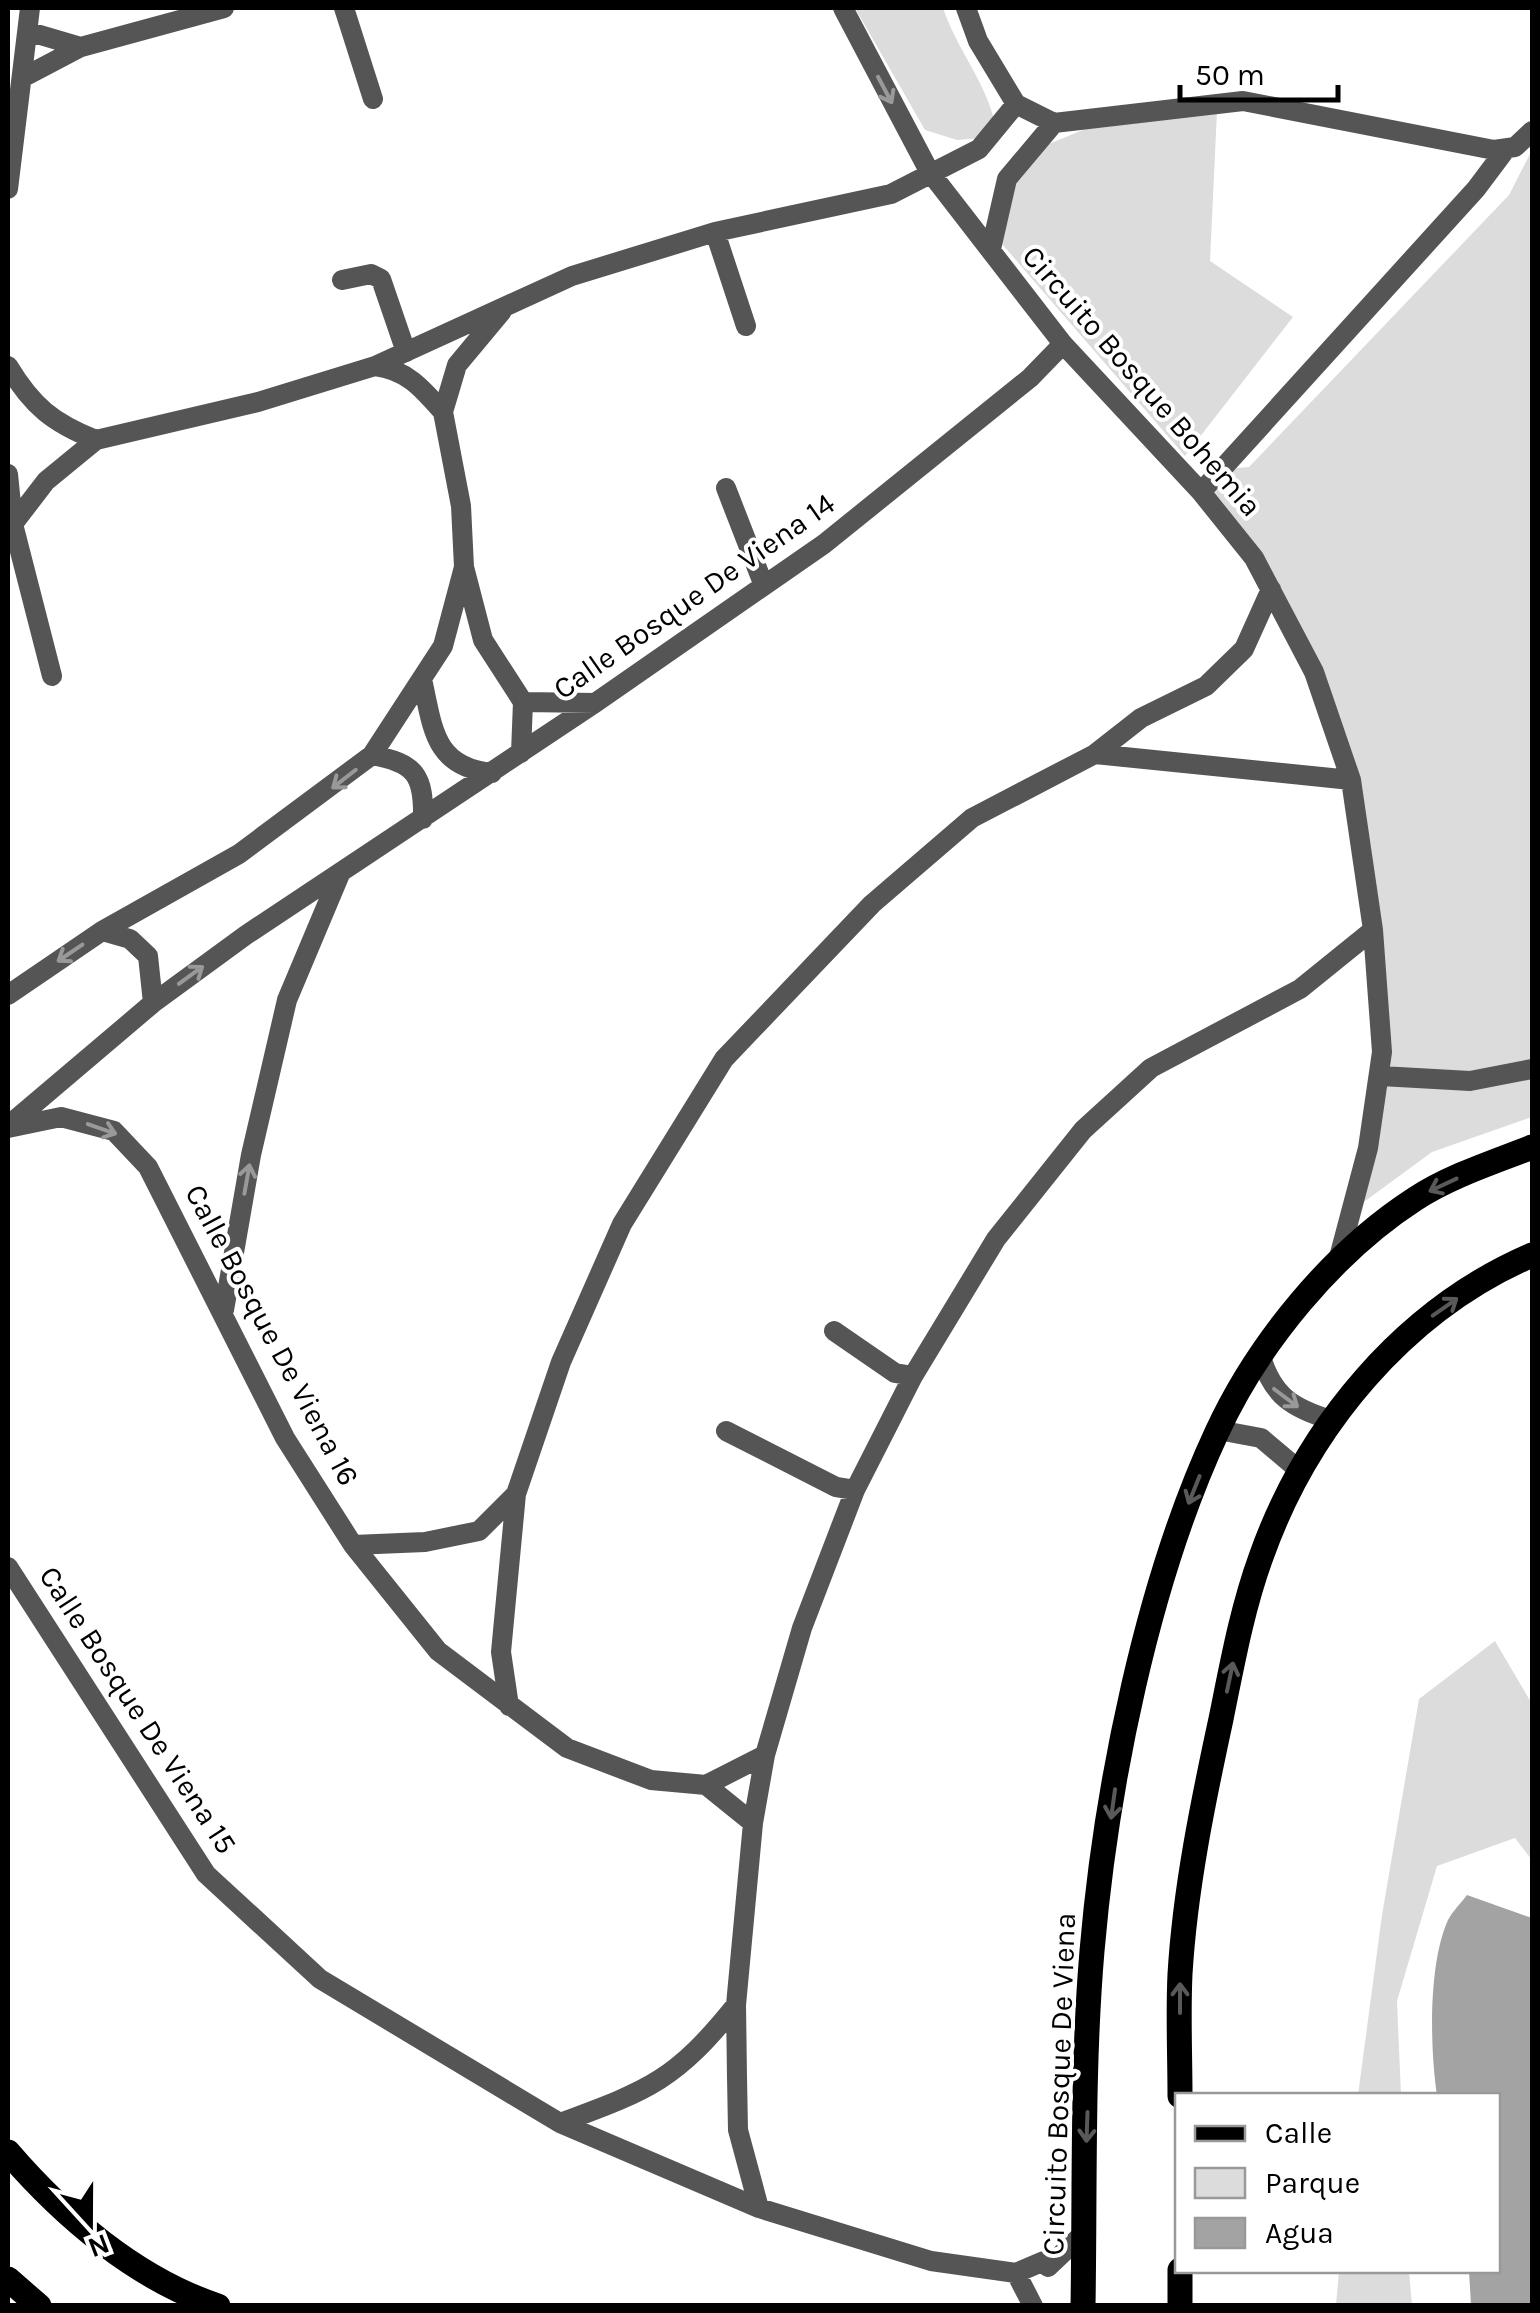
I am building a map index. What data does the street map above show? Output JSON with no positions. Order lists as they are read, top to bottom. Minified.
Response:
{"streets":{"main road":["Circuito Bosque De Viena"],"street":["Circuito Bosque Bohemia","Calle Bosque De Viena 14","Calle Bosque De Viena 16","Calle Bosque De Viena 15"]},"crossings":[["Circuito Bosque Bohemia","Calle Bosque De Viena 14"],["Circuito Bosque Bohemia","Circuito Bosque De Viena"],["Calle Bosque De Viena 14","Calle Bosque De Viena 16"]],"legend":["Calle","Parque","Agua"],"scale_bar":"50 m","north":"bottom"}
